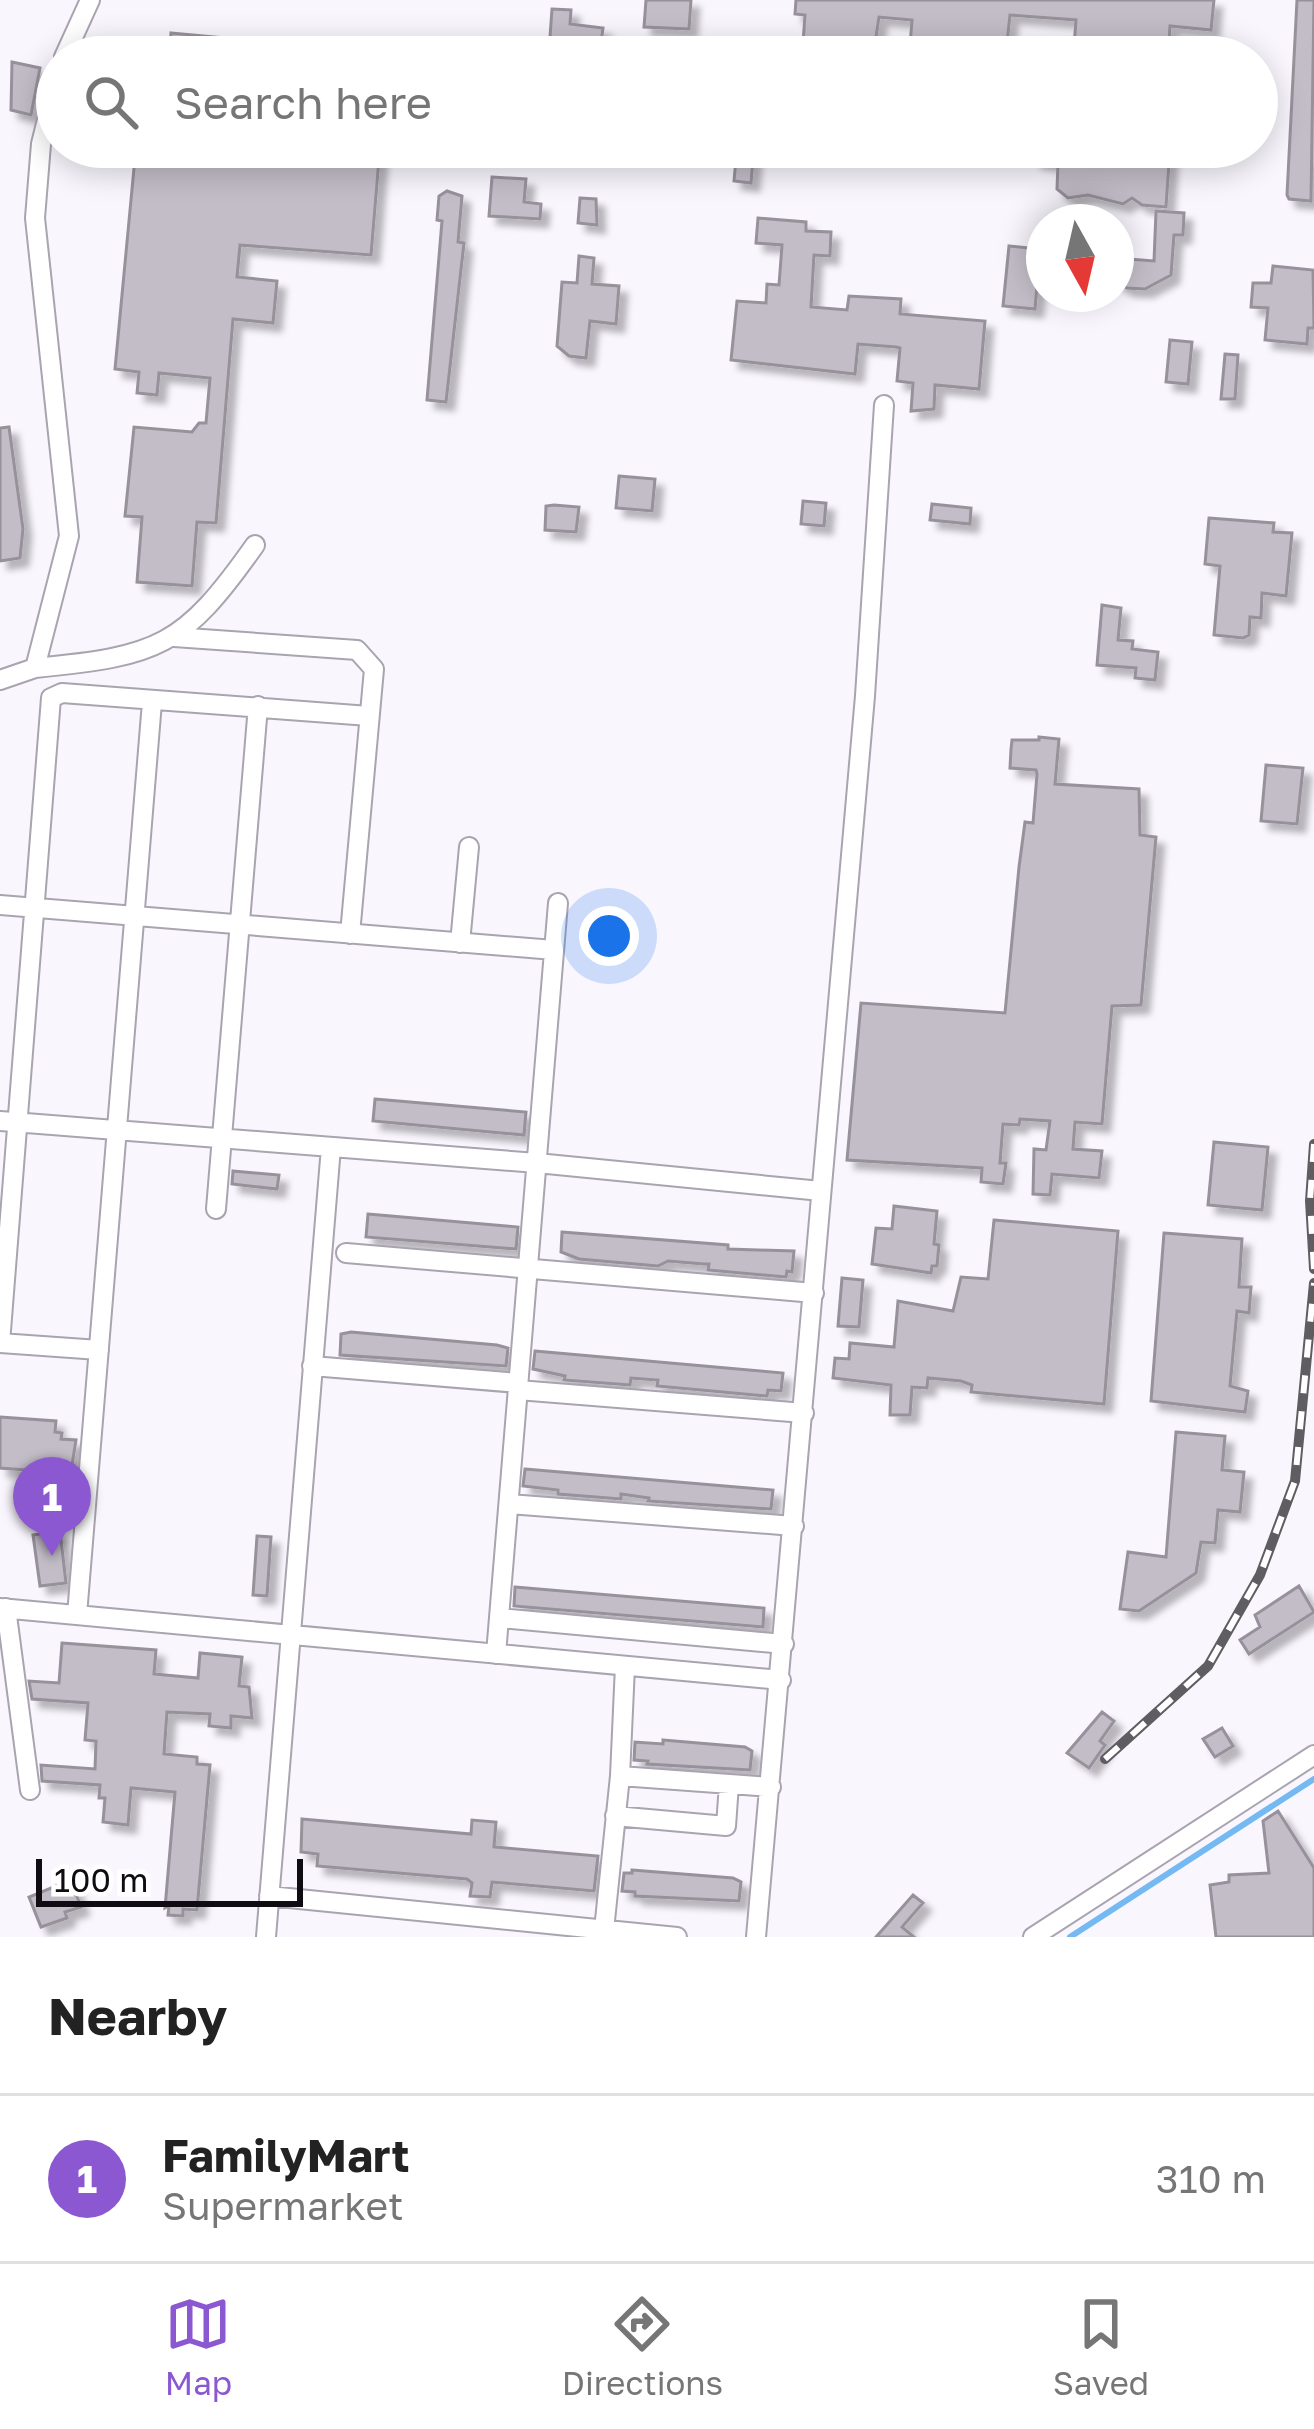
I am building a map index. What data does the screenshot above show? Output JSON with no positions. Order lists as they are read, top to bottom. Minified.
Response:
{"scale_bar":"100 m","north":"bottom","page":{"search":"Search here","pins":"1","scale":"100 m","heading":"Nearby","list":[{"mark":"1","name":"FamilyMart","note":"Supermarket","value":"310 m"}],"nav":["Map","Directions","Saved"]}}
